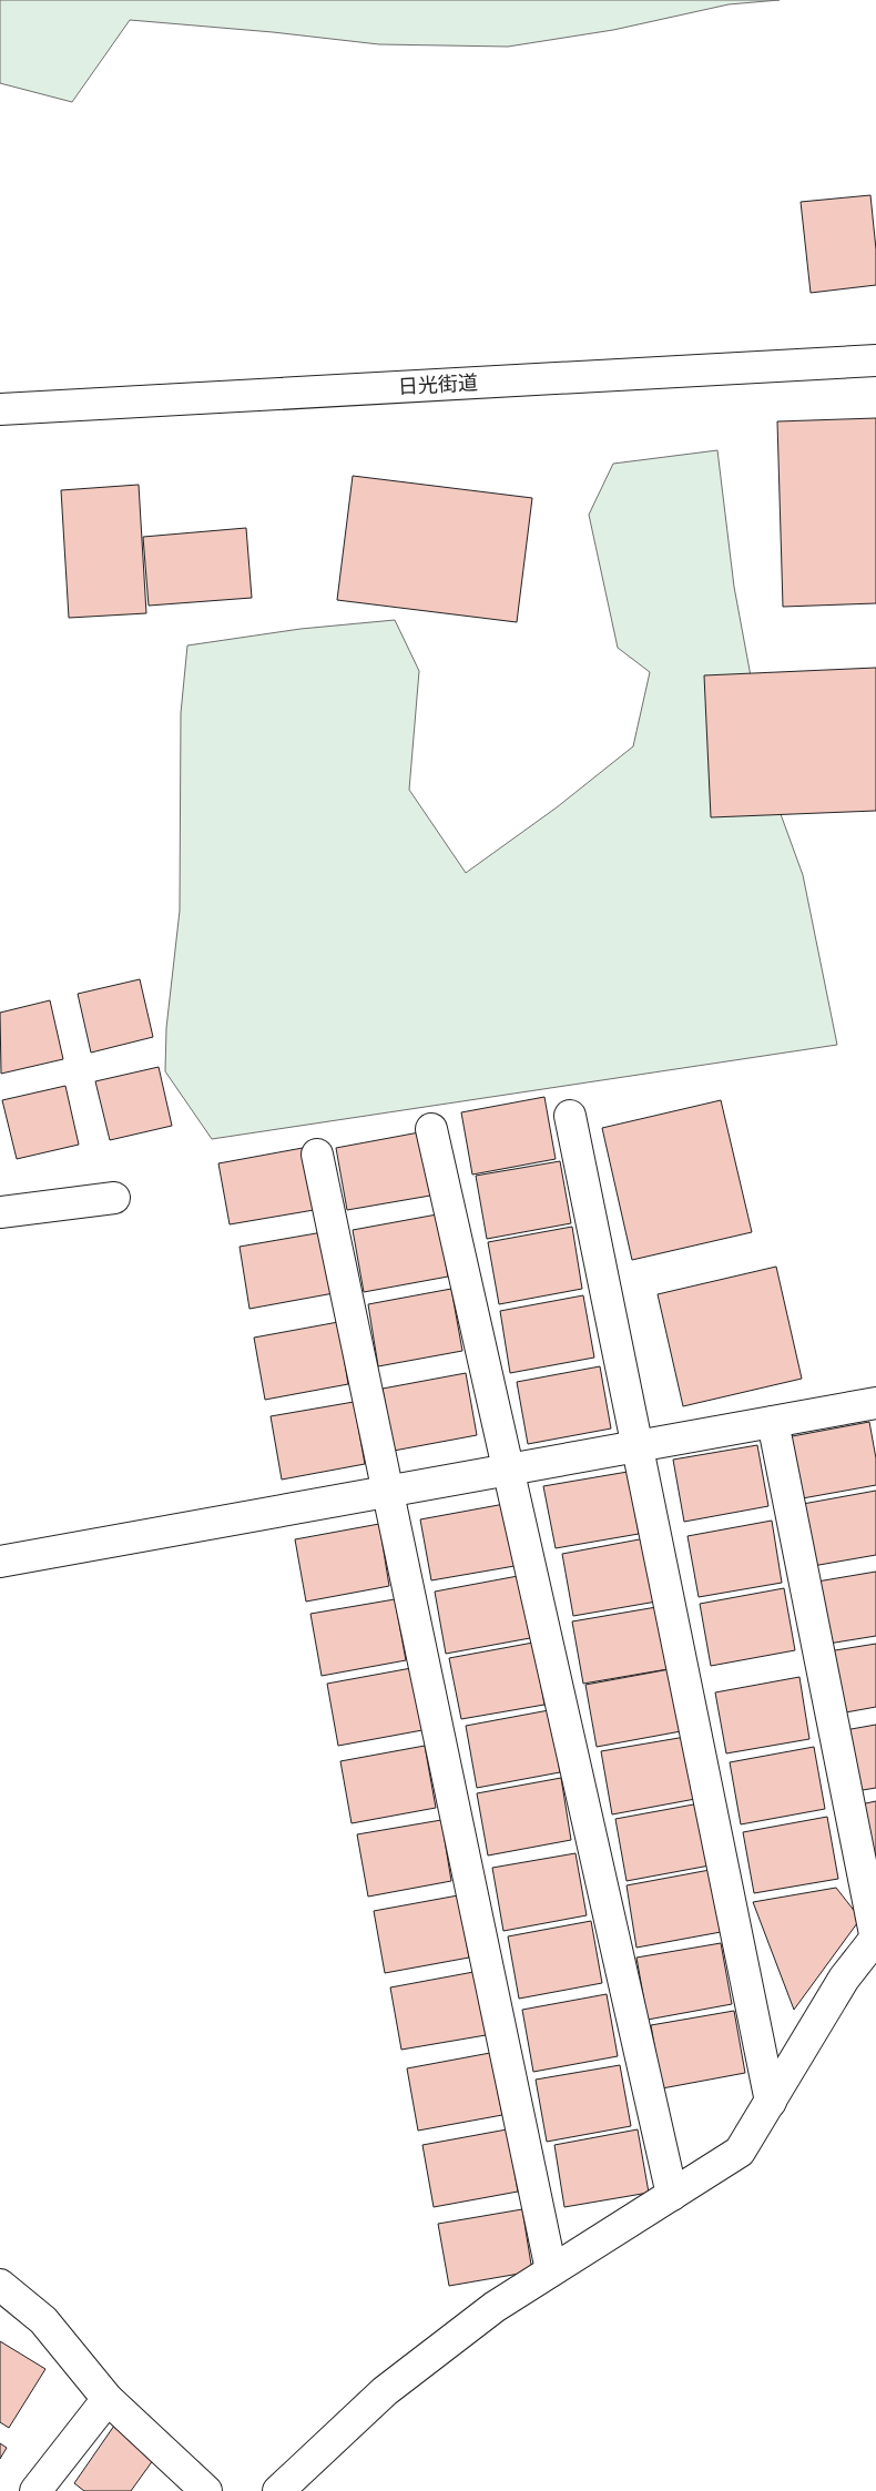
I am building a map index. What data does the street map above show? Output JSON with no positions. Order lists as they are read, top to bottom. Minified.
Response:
{"streets":{"street":["日光街道"]}}
